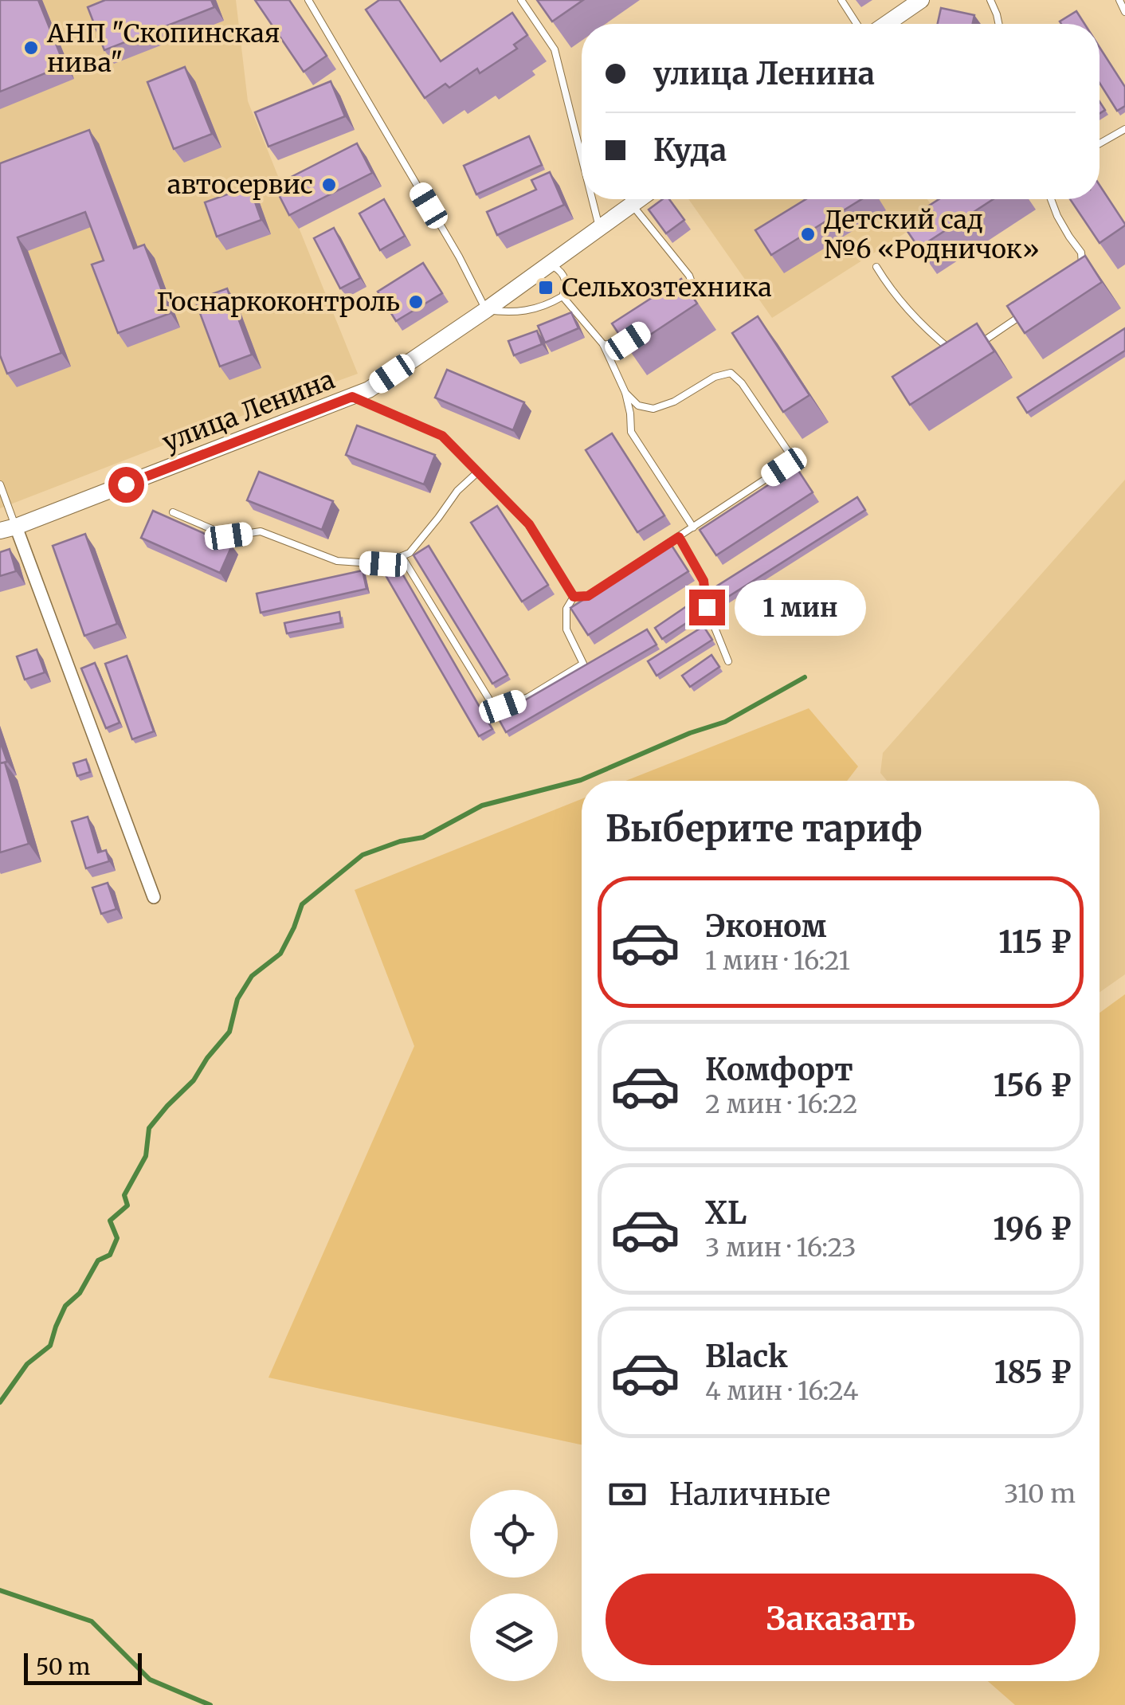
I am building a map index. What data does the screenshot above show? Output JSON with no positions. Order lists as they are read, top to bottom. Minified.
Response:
{"streets":{"street":["улица Ленина"]},"places":{"other":["АНП \"Скопинская нива\"","автосервис","Детский сад №6 «Родничок»","Госнаркоконтроль"],"transit":["Сельхозтехника"]},"scale_bar":"50 m","page":{"banner":["улица Ленина","Куда"],"bubble":"1 мин","heading":"Выберите тариф","list":[{"name":"Эконом","note":"1 мин · 16:21","value":"115 ₽"},{"name":"Комфорт","note":"2 мин · 16:22","value":"156 ₽"},{"name":"XL","note":"3 мин · 16:23","value":"196 ₽"},{"name":"Black","note":"4 мин · 16:24","value":"185 ₽"}],"pay":["Наличные","310 m"],"buttons":"Заказать","scale":"50 m"}}
